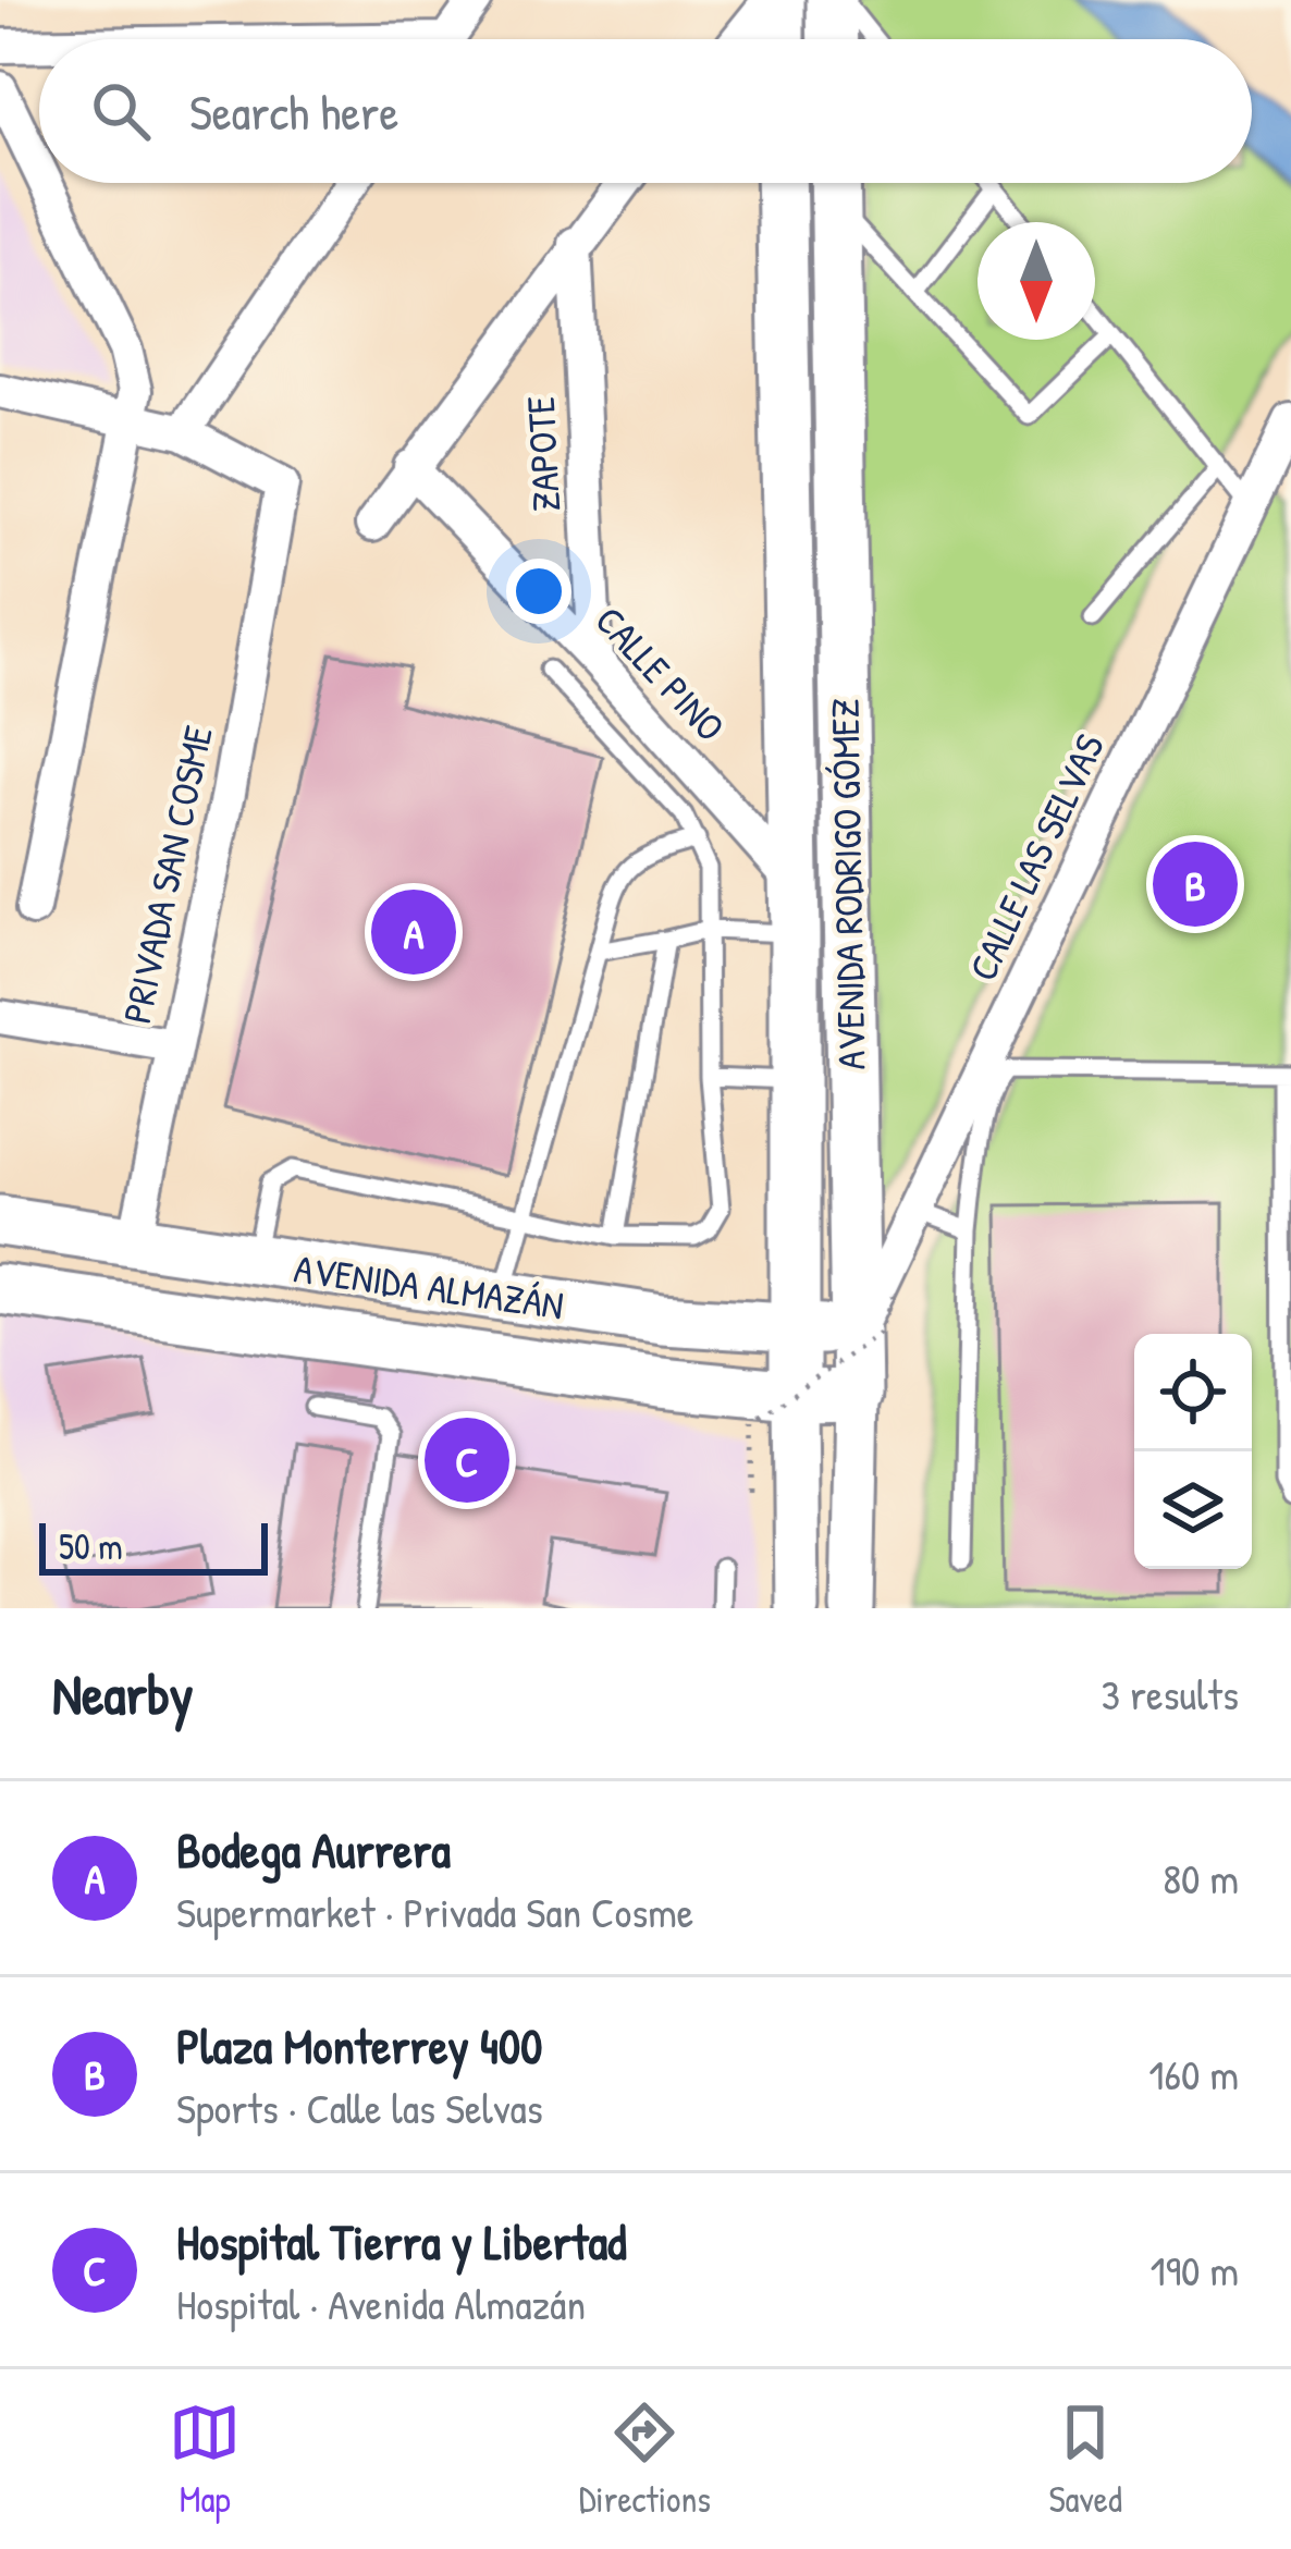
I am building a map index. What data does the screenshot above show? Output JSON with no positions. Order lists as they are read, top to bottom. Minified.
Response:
{"streets":{"main road":["AVENIDA RODRIGO GÓMEZ","AVENIDA ALMAZÁN"],"street":["ZAPOTE","CALLE PINO","CALLE LAS SELVAS","PRIVADA SAN COSME"]},"crossings":[["ZAPOTE","CALLE PINO"],["CALLE PINO","AVENIDA RODRIGO GÓMEZ"],["CALLE LAS SELVAS","AVENIDA RODRIGO GÓMEZ"],["CALLE LAS SELVAS","AVENIDA ALMAZÁN"],["PRIVADA SAN COSME","AVENIDA ALMAZÁN"],["AVENIDA RODRIGO GÓMEZ","AVENIDA ALMAZÁN"]],"scale_bar":"50 m","north":"bottom","page":{"search":"Search here","pins":["B","A","C"],"scale":"50 m","heading":["Nearby","3 results"],"list":[{"mark":"A","name":"Bodega Aurrera","note":"Supermarket · Privada San Cosme","value":"80 m"},{"mark":"B","name":"Plaza Monterrey 400","note":"Sports · Calle las Selvas","value":"160 m"},{"mark":"C","name":"Hospital Tierra y Libertad","note":"Hospital · Avenida Almazán","value":"190 m"}],"nav":["Map","Directions","Saved"]}}
